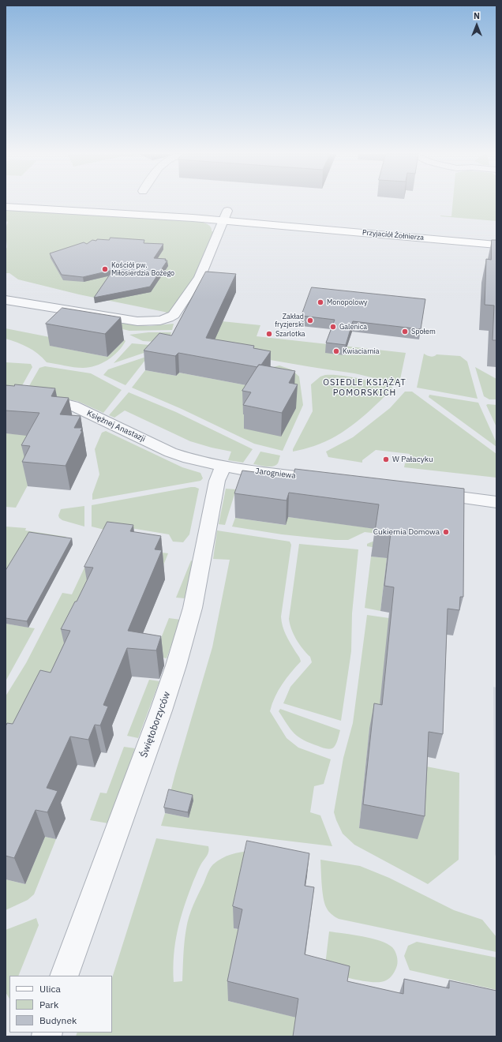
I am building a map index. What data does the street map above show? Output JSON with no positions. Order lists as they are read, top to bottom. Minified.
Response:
{"streets":{"street":["Przyjaciół Żołnierza","Księżnej Anastazji","Jarogniewa","Świętoborzyców"]},"crossings":[["Księżnej Anastazji","Jarogniewa"],["Księżnej Anastazji","Świętoborzyców"],["Jarogniewa","Świętoborzyców"]],"districts":["OSIEDLE KSIĄŻĄT POMORSKICH"],"places":["Kościół pw. Miłosierdzia Bożego","Monopolowy","Zakład fryzjerski","Galenica","Społem","Szarlotka","Kwiaciarnia","W Pałacyku","Cukiernia Domowa"],"legend":["Ulica","Park","Budynek"],"north":"top"}
